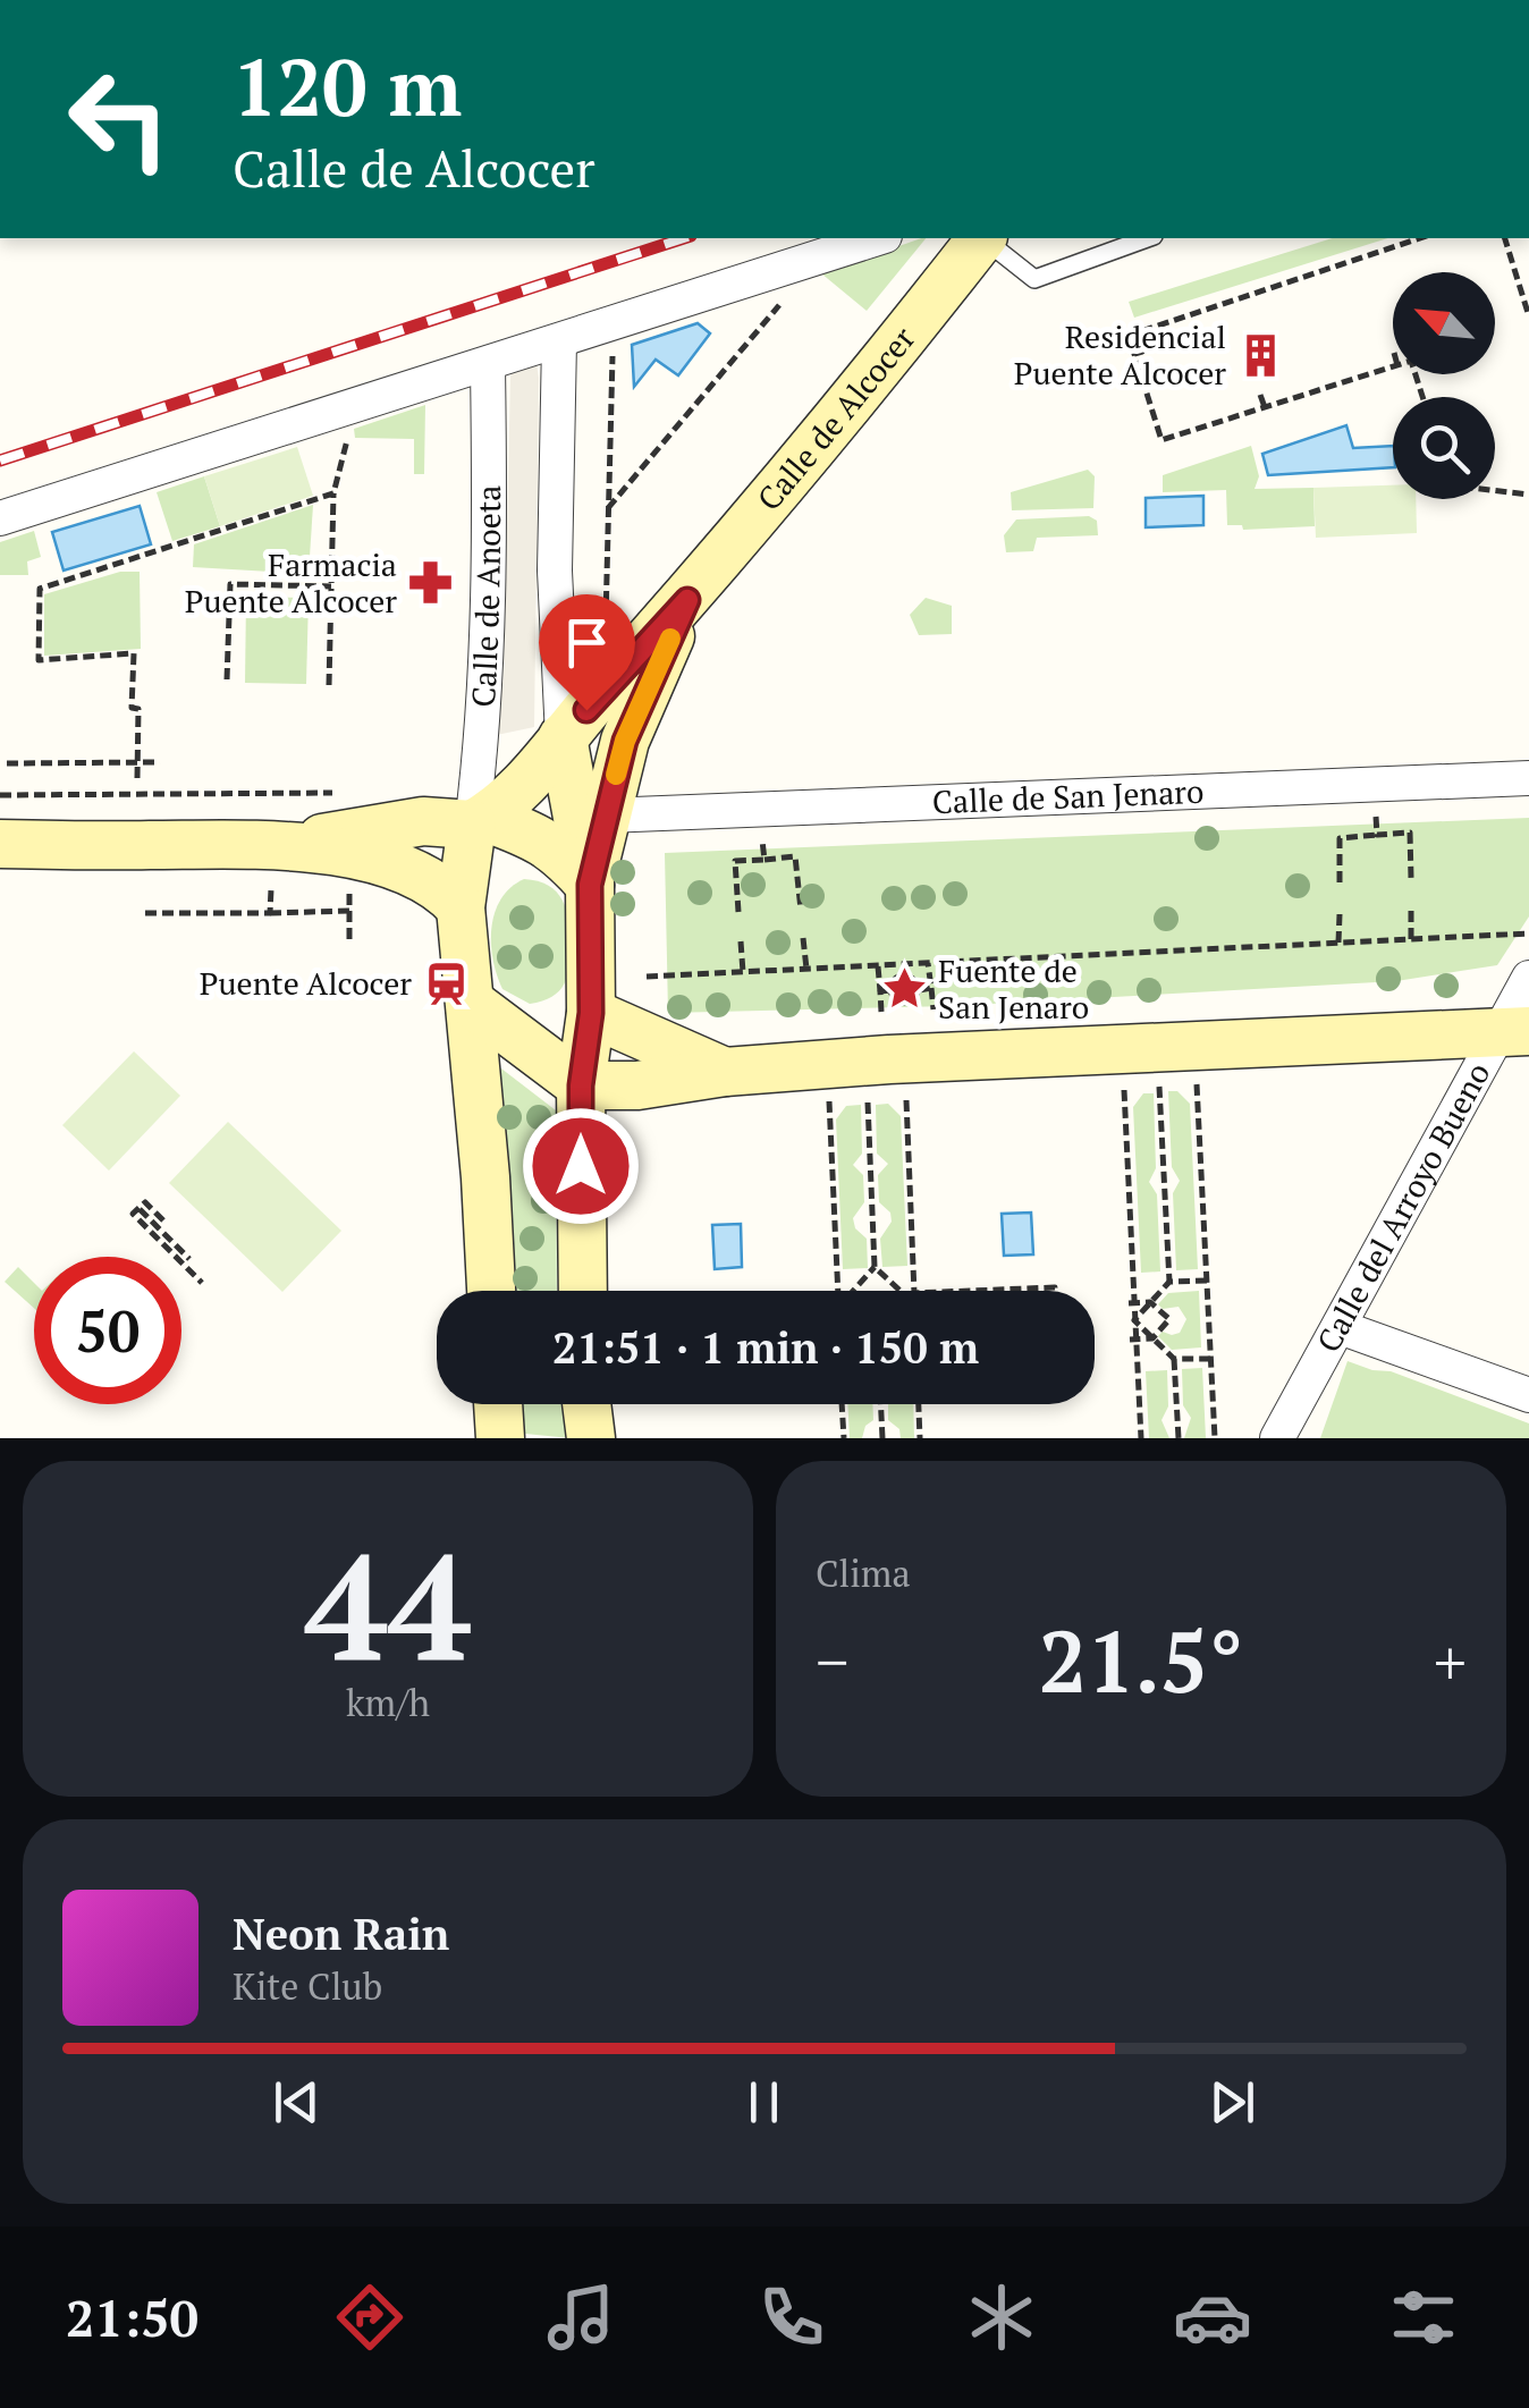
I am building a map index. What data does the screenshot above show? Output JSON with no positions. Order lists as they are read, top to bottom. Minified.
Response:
{"streets":{"main road":["Calle de Alcocer"],"street":["Calle de Anoeta","Calle de San Jenaro","Calle del Arroyo Bueno"]},"crossings":[["Calle de Alcocer","Calle de Anoeta"],["Calle de Alcocer","Calle de San Jenaro"]],"places":{"building":["Residencial Puente Alcocer"],"pharmacy":["Farmacia Puente Alcocer"],"station":["Puente Alcocer"],"place":["Fuente de San Jenaro"]},"north":"top left","page":{"turn":["120 m","Calle de Alcocer"],"limit":"50","trip":"21:51 · 1 min · 150 m","tile":[["44","km/h"],"Clima"],"heat":["−","21.5°","+"],"song":["Neon Rain","Kite Club"],"tabs":"21:50"}}
